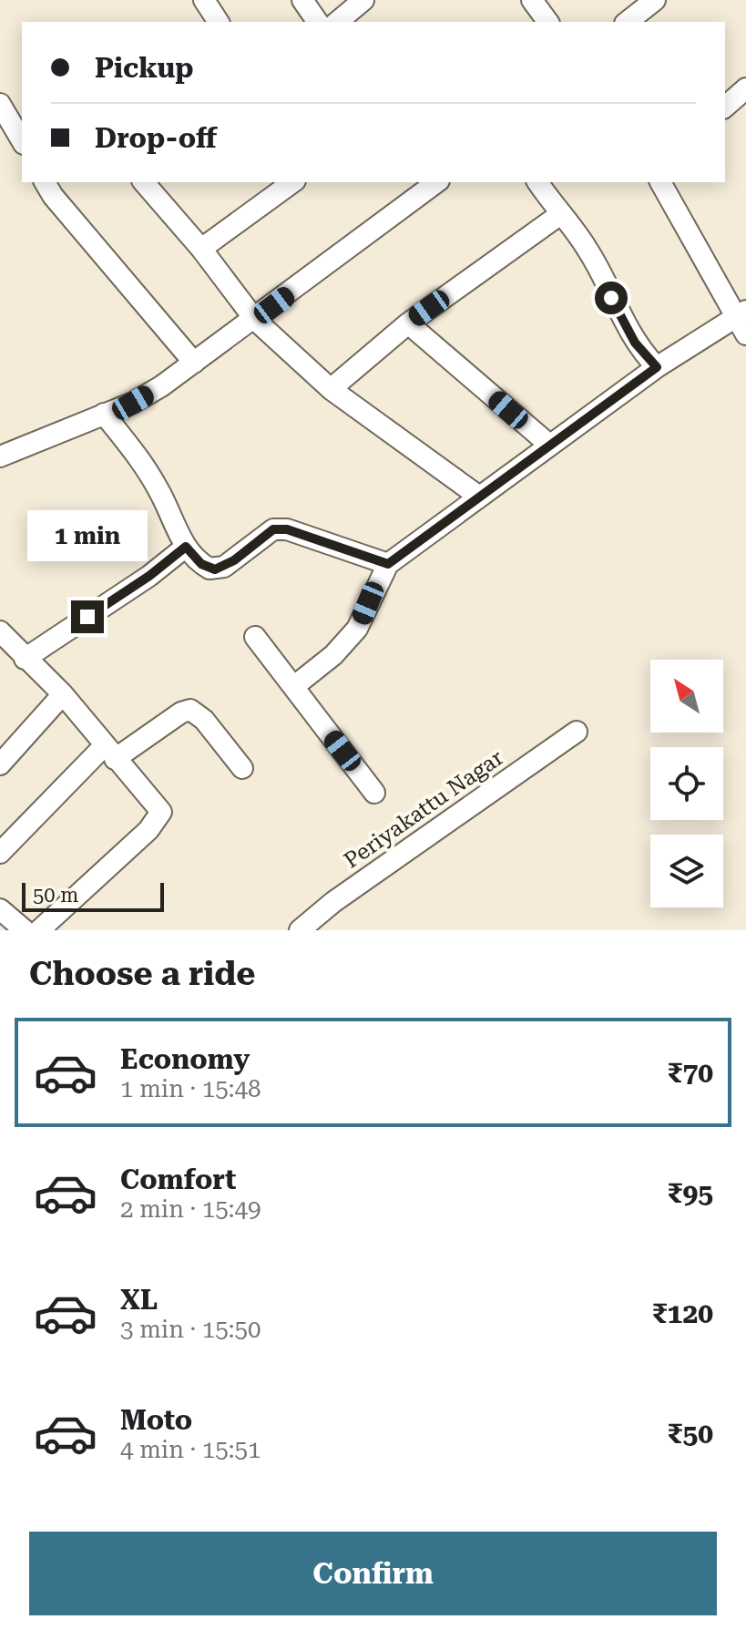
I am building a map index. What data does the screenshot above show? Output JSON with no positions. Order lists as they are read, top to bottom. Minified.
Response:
{"streets":{"street":["Periyakattu Nagar"]},"scale_bar":"50 m","north":"top left","page":{"banner":["Pickup","Drop-off"],"bubble":"1 min","scale":"50 m","heading":"Choose a ride","list":[{"name":"Economy","note":"1 min · 15:48","value":"₹70"},{"name":"Comfort","note":"2 min · 15:49","value":"₹95"},{"name":"XL","note":"3 min · 15:50","value":"₹120"},{"name":"Moto","note":"4 min · 15:51","value":"₹50"}],"buttons":"Confirm"}}
